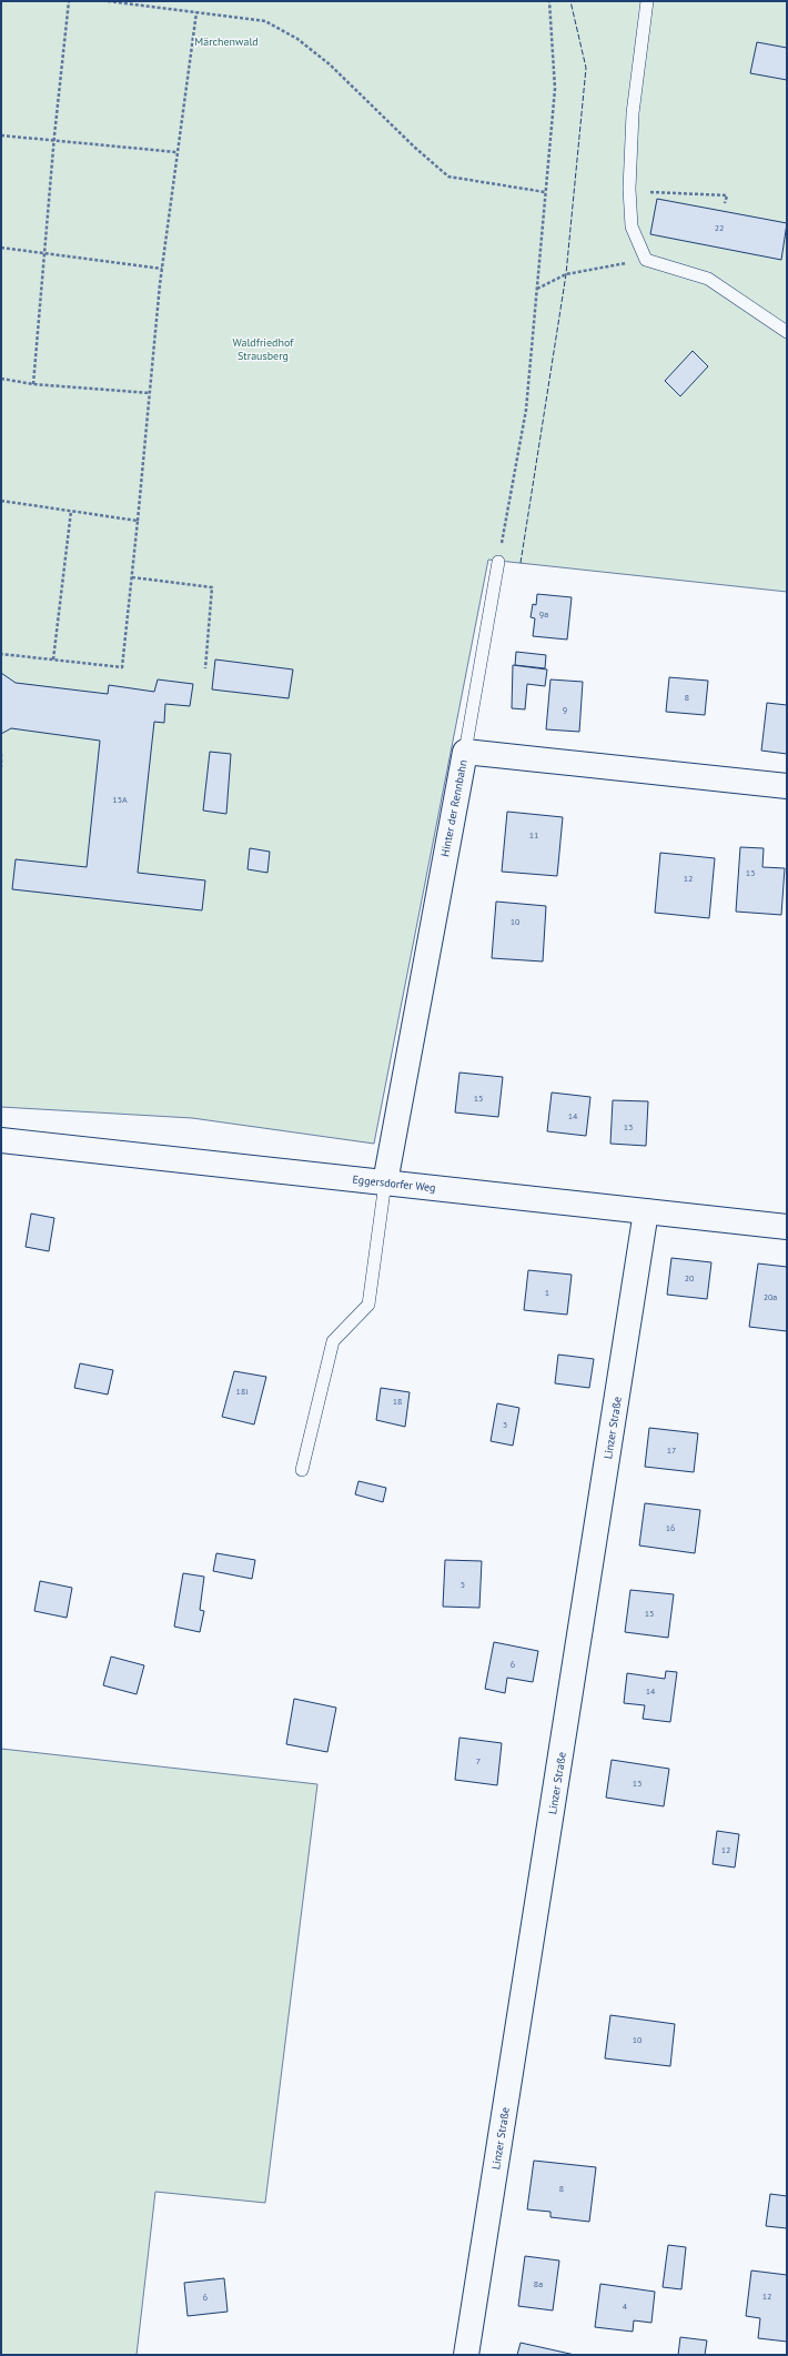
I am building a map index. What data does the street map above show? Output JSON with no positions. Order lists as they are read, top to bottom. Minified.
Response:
{"streets":{"street":["Hinter der Rennbahn","Eggersdorfer Weg","Linzer Straße"]},"crossings":[["Hinter der Rennbahn","Eggersdorfer Weg"],["Eggersdorfer Weg","Linzer Straße"]],"parks":["Märchenwald","Waldfriedhof Strausberg"],"house_numbers":["22","9a","8","9","15A","11","13","12","10","15","14","13","20","1","20a","18i","18","3","17","16","5","15","6","14","7","13","12","10","8","8a","12","6","4"]}
